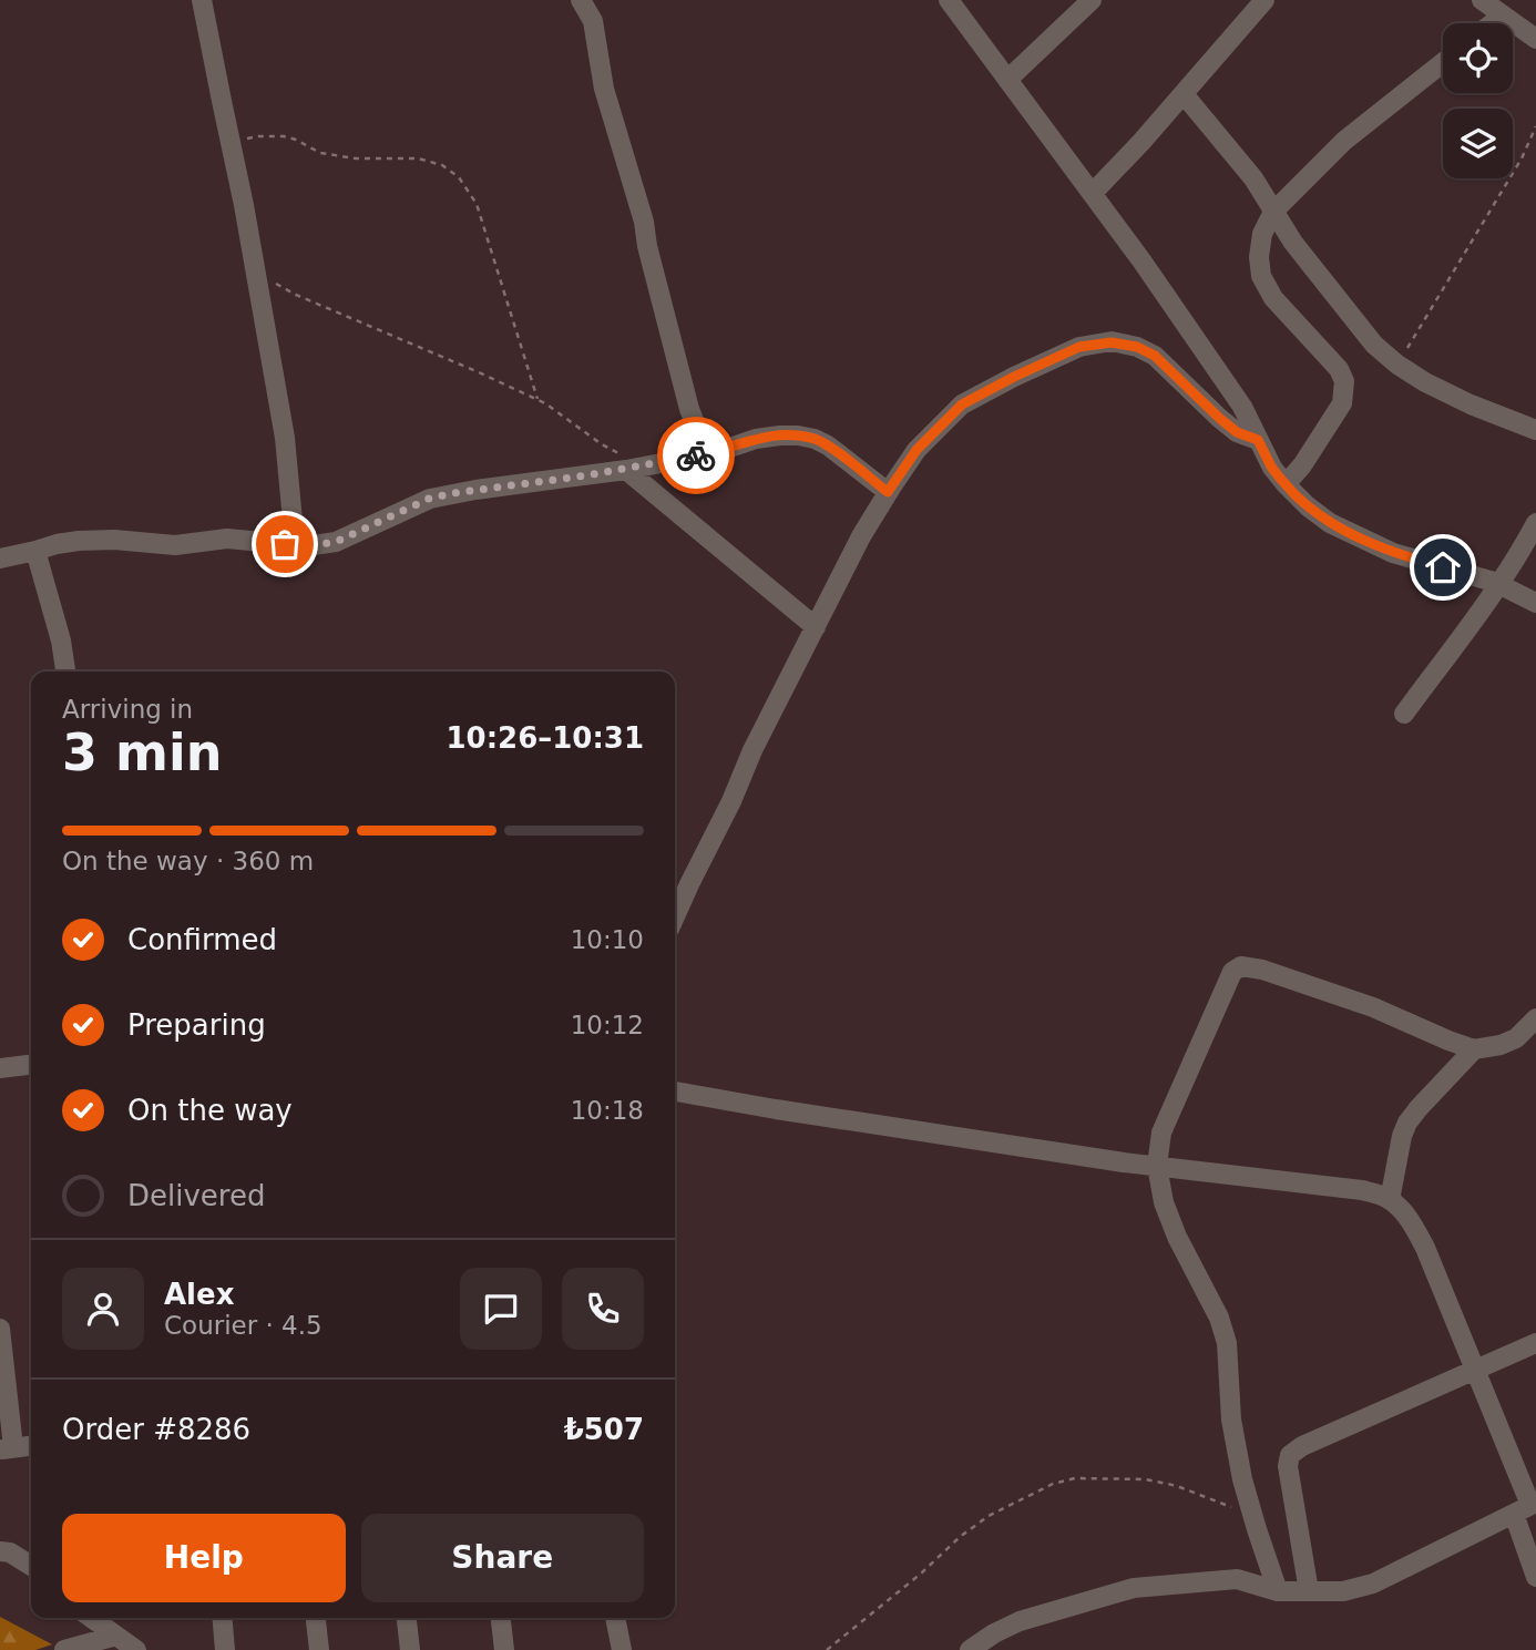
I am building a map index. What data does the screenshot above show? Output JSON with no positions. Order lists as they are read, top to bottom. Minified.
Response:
{"page":{"heading":["3 min","Arriving in","10:26–10:31"],"panel":["Alex","Courier · 4.5","Order #8286","₺507"],"bar":"On the way · 360 m","list":[["Confirmed","10:10"],["Preparing","10:12"],["On the way","10:18"],"Delivered"],"buttons":["Help","Share"]}}
